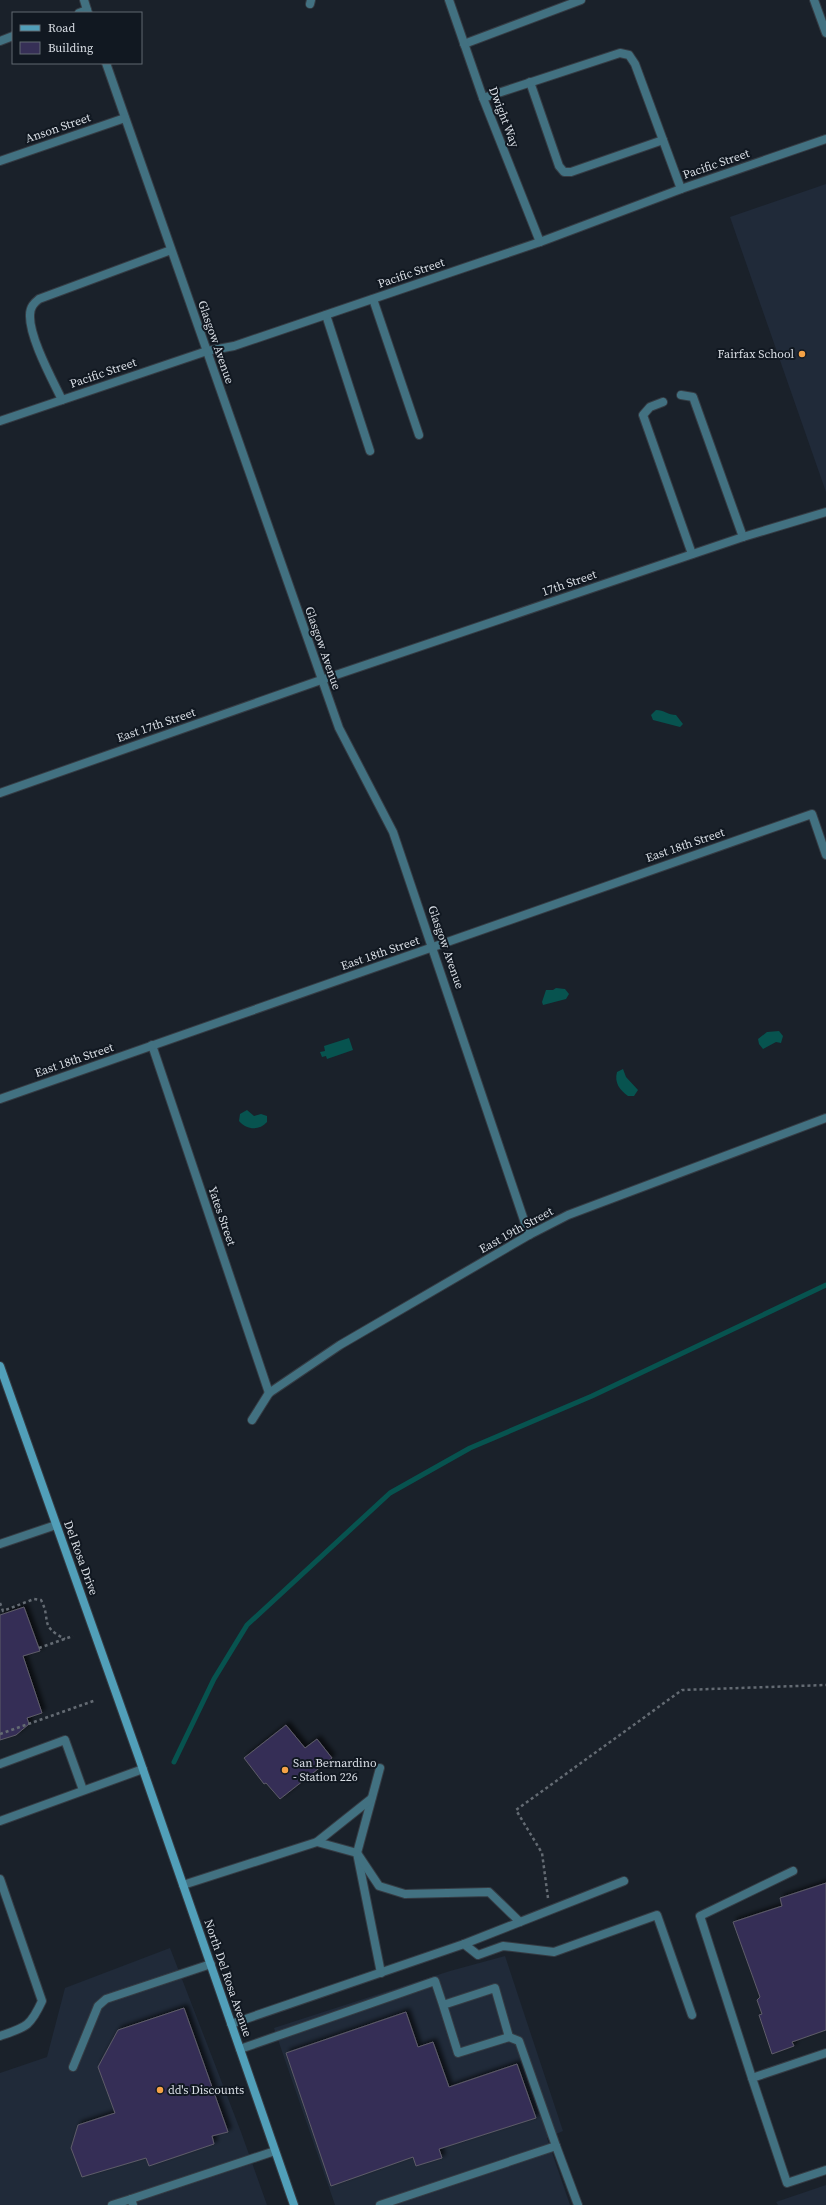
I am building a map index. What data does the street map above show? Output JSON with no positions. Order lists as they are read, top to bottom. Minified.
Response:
{"streets":{"main road":["Del Rosa Drive","North Del Rosa Avenue"],"street":["Dwight Way","Anson Street","Pacific Street","Glasgow Avenue","17th Street","East 17th Street","East 18th Street","Yates Street","East 19th Street"]},"crossings":[["Dwight Way","Pacific Street"],["Anson Street","Glasgow Avenue"],["Pacific Street","Glasgow Avenue"],["Glasgow Avenue","17th Street"],["Glasgow Avenue","East 17th Street"],["Glasgow Avenue","East 18th Street"],["Glasgow Avenue","East 19th Street"],["17th Street","East 17th Street"],["East 18th Street","Yates Street"],["Yates Street","East 19th Street"],["Del Rosa Drive","North Del Rosa Avenue"]],"places":["Fairfax School","San Bernardino - Station 226","dd's Discounts"],"legend":["Road","Building"]}
